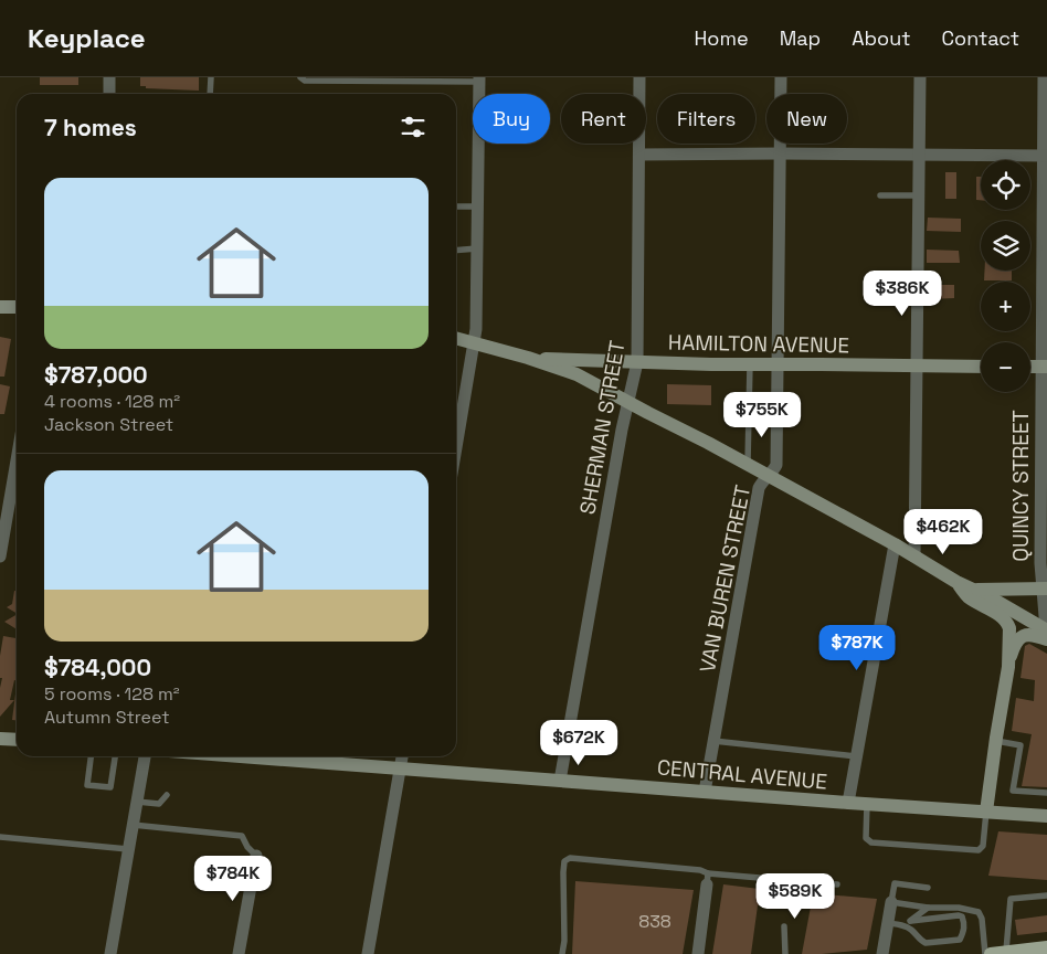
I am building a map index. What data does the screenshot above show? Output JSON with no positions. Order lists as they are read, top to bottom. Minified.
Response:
{"streets":{"main road":["HAMILTON AVENUE","CENTRAL AVENUE"],"street":["SHERMAN STREET","QUINCY STREET","VAN BUREN STREET"]},"crossings":[["HAMILTON AVENUE","SHERMAN STREET"],["HAMILTON AVENUE","VAN BUREN STREET"],["SHERMAN STREET","CENTRAL AVENUE"],["VAN BUREN STREET","CENTRAL AVENUE"]],"house_numbers":["838"],"page":{"header":"Keyplace","nav":["Home","Map","About","Contact"],"chip":["Buy","Rent","Filters","New"],"heading":"7 homes","map_buttons":["+","−"],"list":[{"name":"$787,000","note":"4 rooms · 128 m² · Jackson Street"},{"name":"$784,000","note":"5 rooms · 128 m² · Autumn Street"}],"price":["$386K","$755K","$462K","$787K","$672K","$784K","$589K"]}}
